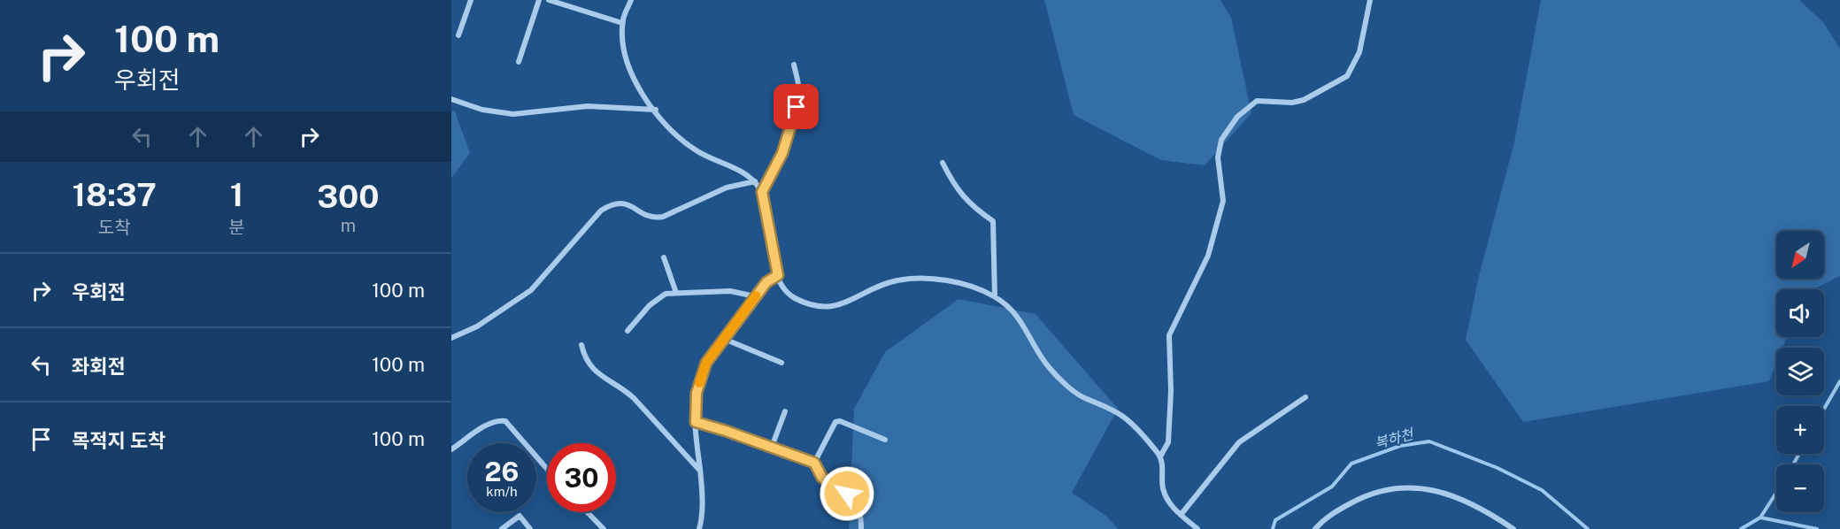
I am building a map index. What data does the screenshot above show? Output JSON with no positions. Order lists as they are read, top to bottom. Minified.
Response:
{"water":["복하천"],"north":"bottom left","page":{"turn":["100 m","우회전"],"eta":["18:37","도착","1","분","300","m"],"map_buttons":["+","−"],"list":[{"name":"우회전","value":"100 m"},{"name":"좌회전","value":"100 m"},{"name":"목적지 도착","value":"100 m"}],"speed":"26 km/h","limit":"30"}}
